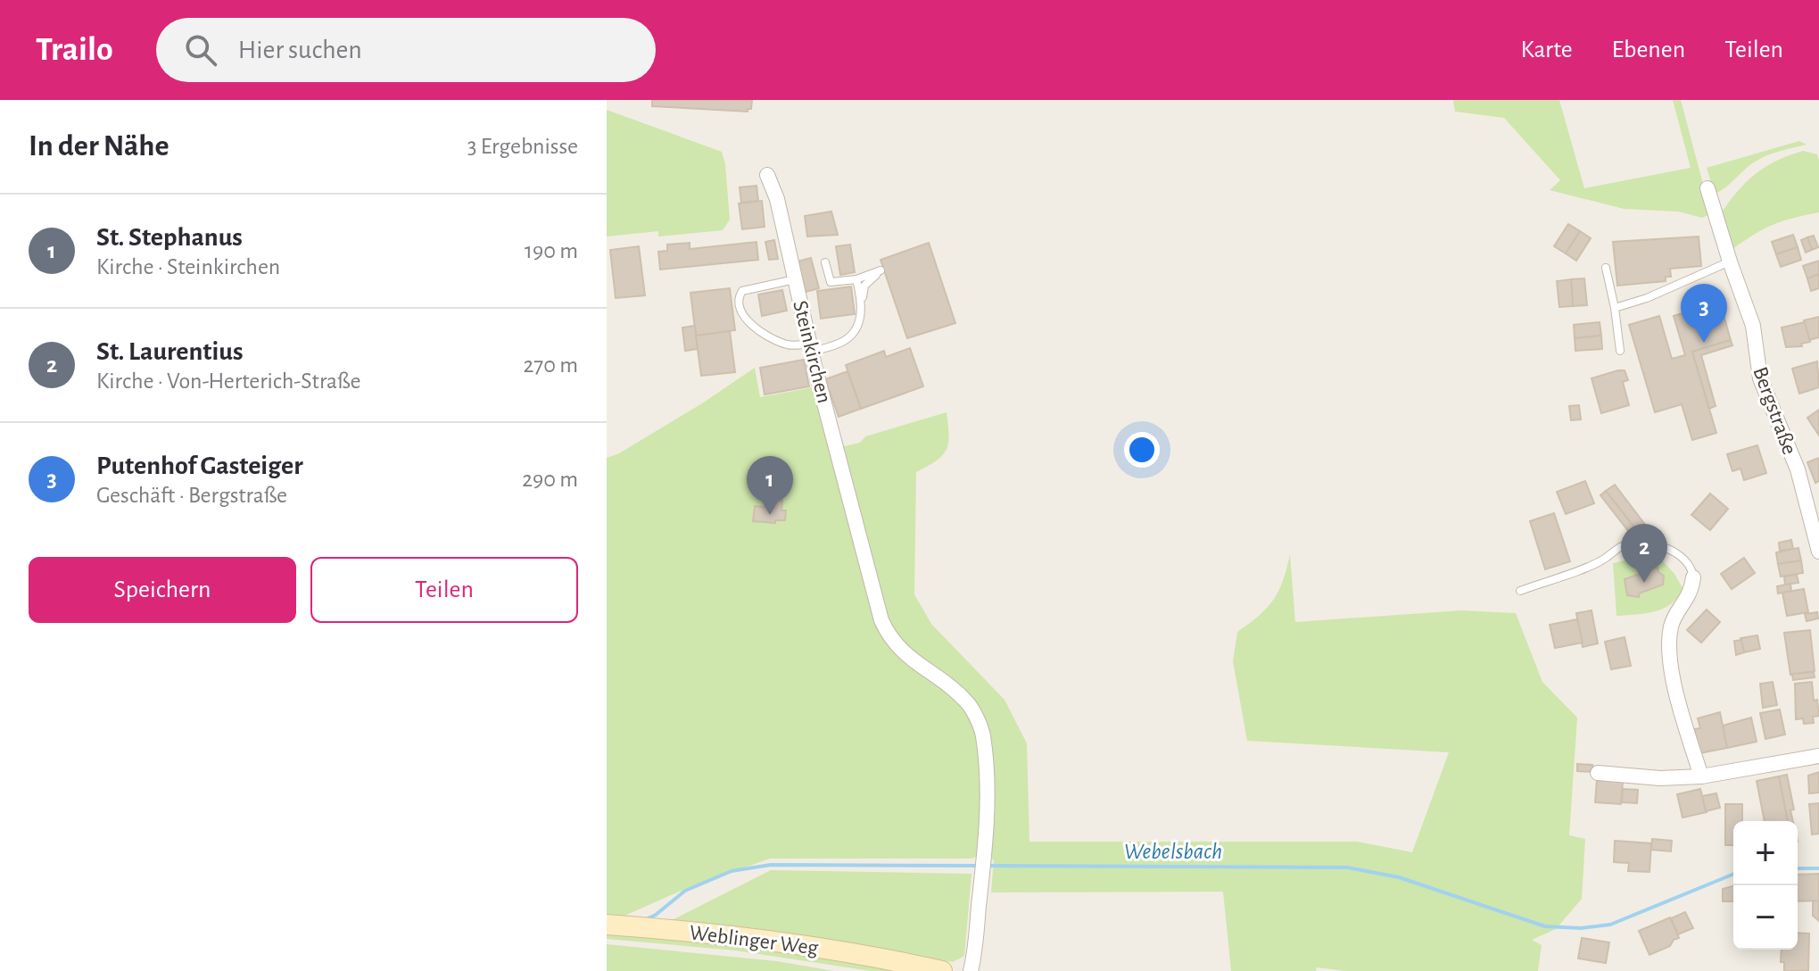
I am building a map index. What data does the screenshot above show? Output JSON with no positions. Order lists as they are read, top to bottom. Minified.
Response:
{"streets":{"street":["Steinkirchen","Bergstraße","Weblinger Weg"]},"water":["Webelsbach"],"page":{"header":"Trailo","search":"Hier suchen","nav":["Karte","Ebenen","Teilen"],"heading":["In der Nähe","3 Ergebnisse"],"list":[{"mark":"1","name":"St. Stephanus","note":"Kirche · Steinkirchen","value":"190 m"},{"mark":"2","name":"St. Laurentius","note":"Kirche · Von-Herterich-Straße","value":"270 m"},{"mark":"3","name":"Putenhof Gasteiger","note":"Geschäft · Bergstraße","value":"290 m"}],"pins":["3","1","2"],"buttons":["Speichern","Teilen"],"map_buttons":["+","−"]}}
